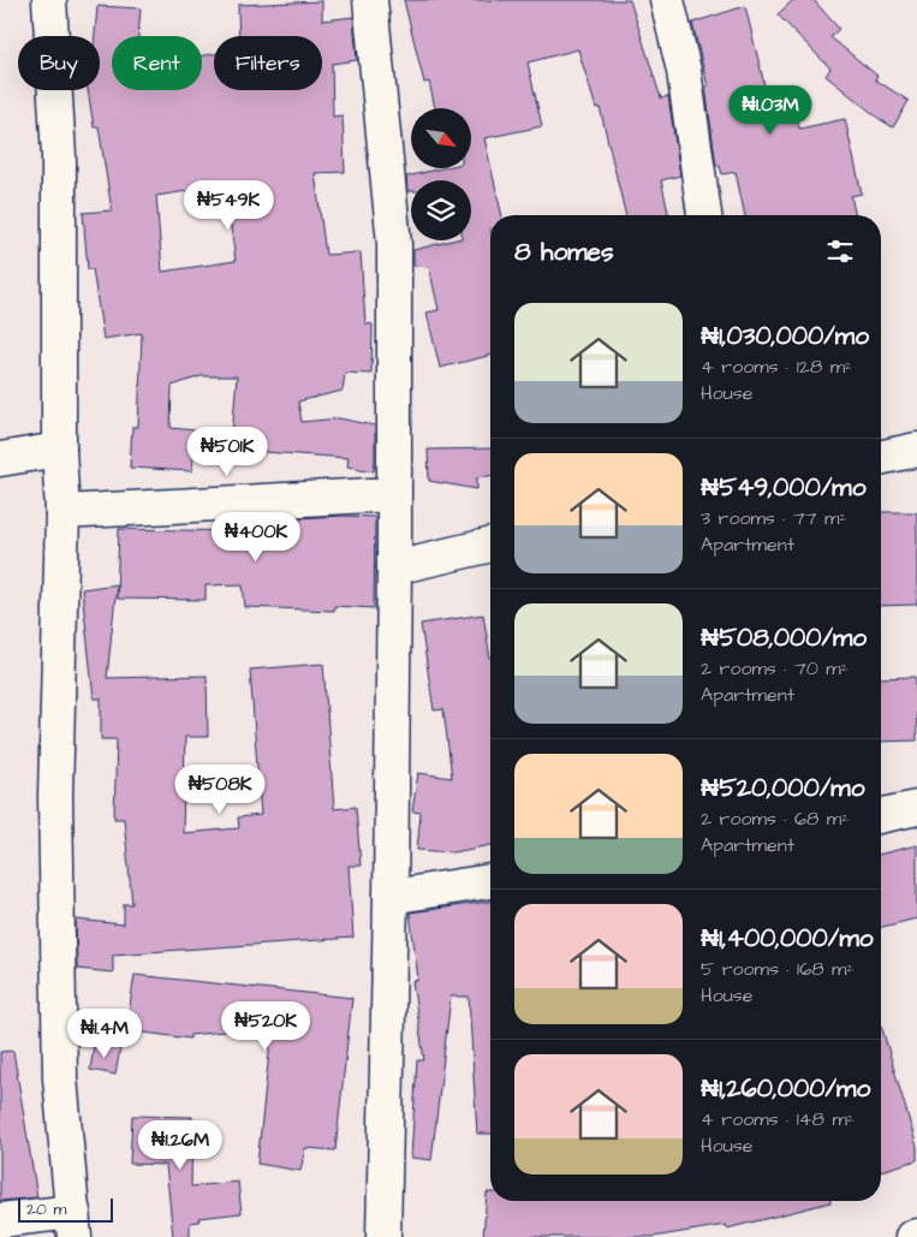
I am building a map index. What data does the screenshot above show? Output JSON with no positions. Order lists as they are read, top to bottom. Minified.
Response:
{"scale_bar":"20 m","north":"bottom right","page":{"chip":["Buy","Rent","Filters"],"price":["₦1.03M","₦549K","₦501K","₦400K","₦508K","₦520K","₦1.4M","₦1.26M"],"heading":"8 homes","list":[{"name":"₦1,030,000/mo","note":"4 rooms · 128 m² · House"},{"name":"₦549,000/mo","note":"3 rooms · 77 m² · Apartment"},{"name":"₦508,000/mo","note":"2 rooms · 70 m² · Apartment"},{"name":"₦520,000/mo","note":"2 rooms · 68 m² · Apartment"},{"name":"₦1,400,000/mo","note":"5 rooms · 168 m² · House"},{"name":"₦1,260,000/mo","note":"4 rooms · 148 m² · House"}],"scale":"20 m"}}
